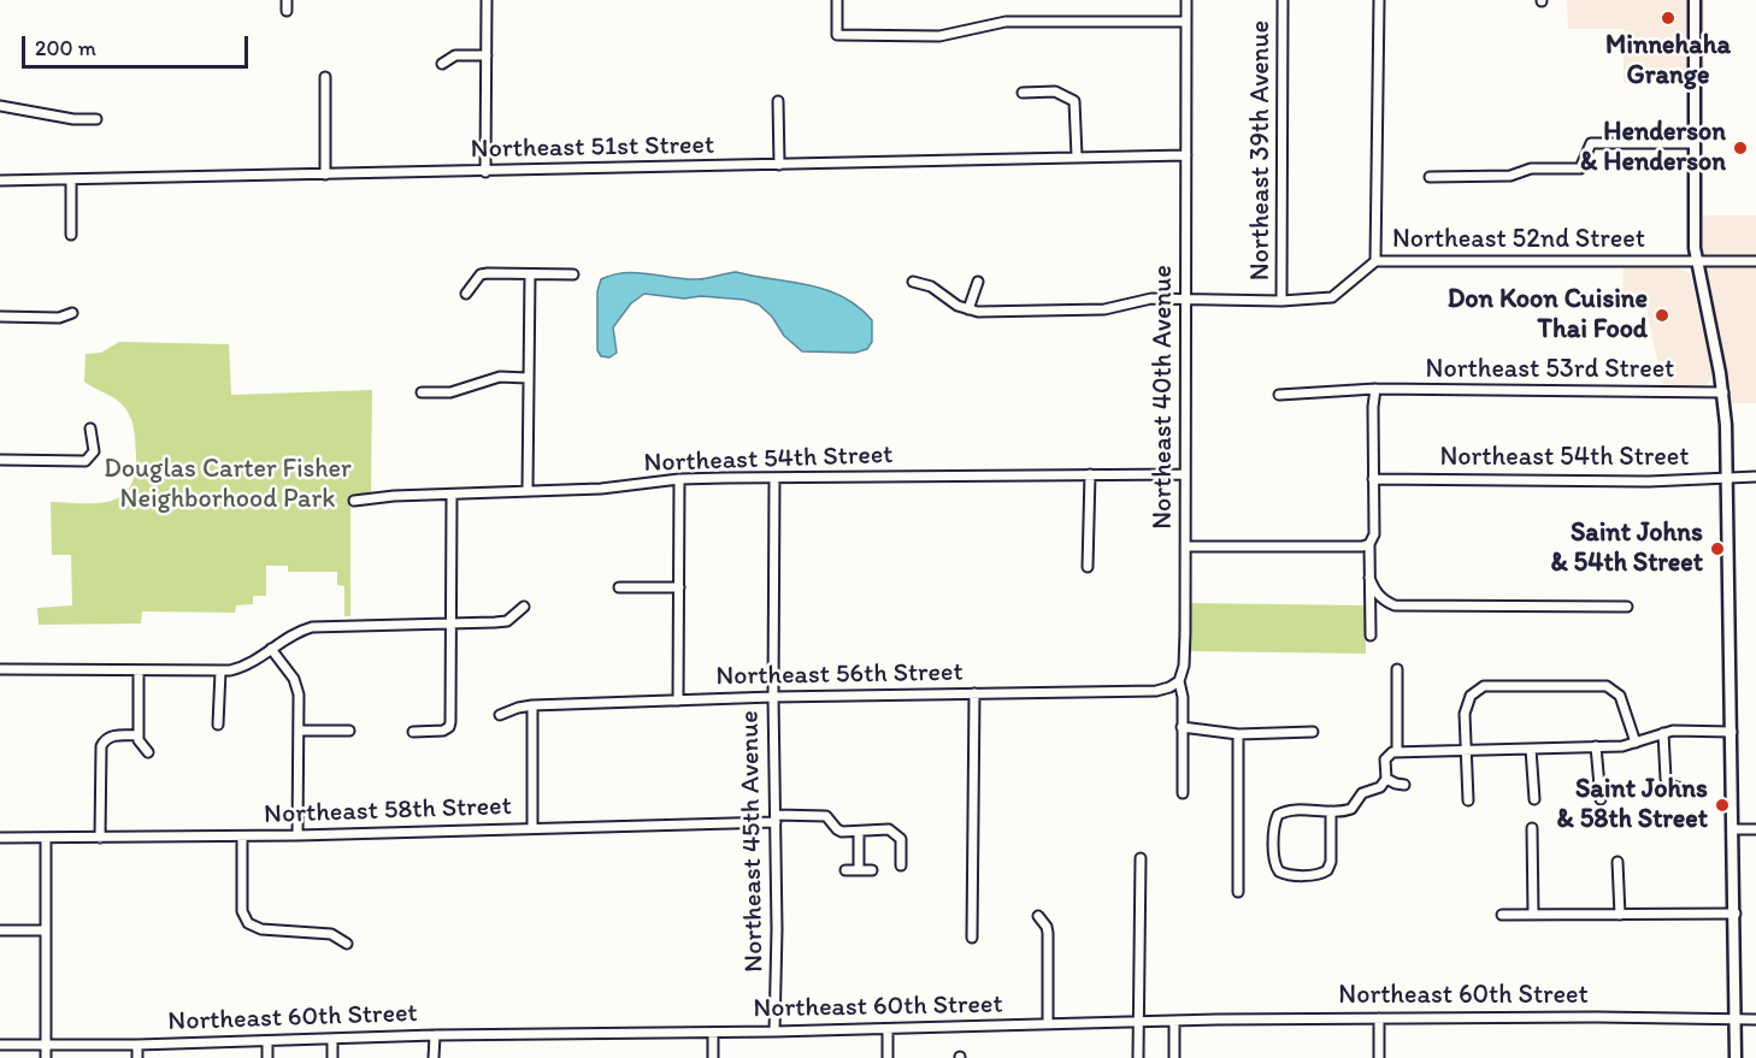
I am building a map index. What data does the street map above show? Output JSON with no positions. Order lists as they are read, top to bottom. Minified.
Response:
{"streets":{"street":["Northeast 51st Street","Northeast 39th Avenue","Northeast 52nd Street","Northeast 53rd Street","Northeast 40th Avenue","Northeast 54th Street","Northeast 56th Street","Northeast 58th Street","Northeast 45th Avenue","Northeast 60th Street"]},"crossings":[["Northeast 51st Street","Northeast 40th Avenue"],["Northeast 39th Avenue","Northeast 52nd Street"],["Northeast 52nd Street","Northeast 40th Avenue"],["Northeast 40th Avenue","Northeast 54th Street"],["Northeast 40th Avenue","Northeast 56th Street"],["Northeast 54th Street","Northeast 45th Avenue"],["Northeast 56th Street","Northeast 45th Avenue"],["Northeast 58th Street","Northeast 45th Avenue"],["Northeast 45th Avenue","Northeast 60th Street"]],"parks":["Douglas Carter Fisher Neighborhood Park"],"places":["Minnehaha Grange","Henderson & Henderson","Don Koon Cuisine Thai Food","Saint Johns & 54th Street","Saint Johns & 58th Street"],"scale_bar":"200 m"}
